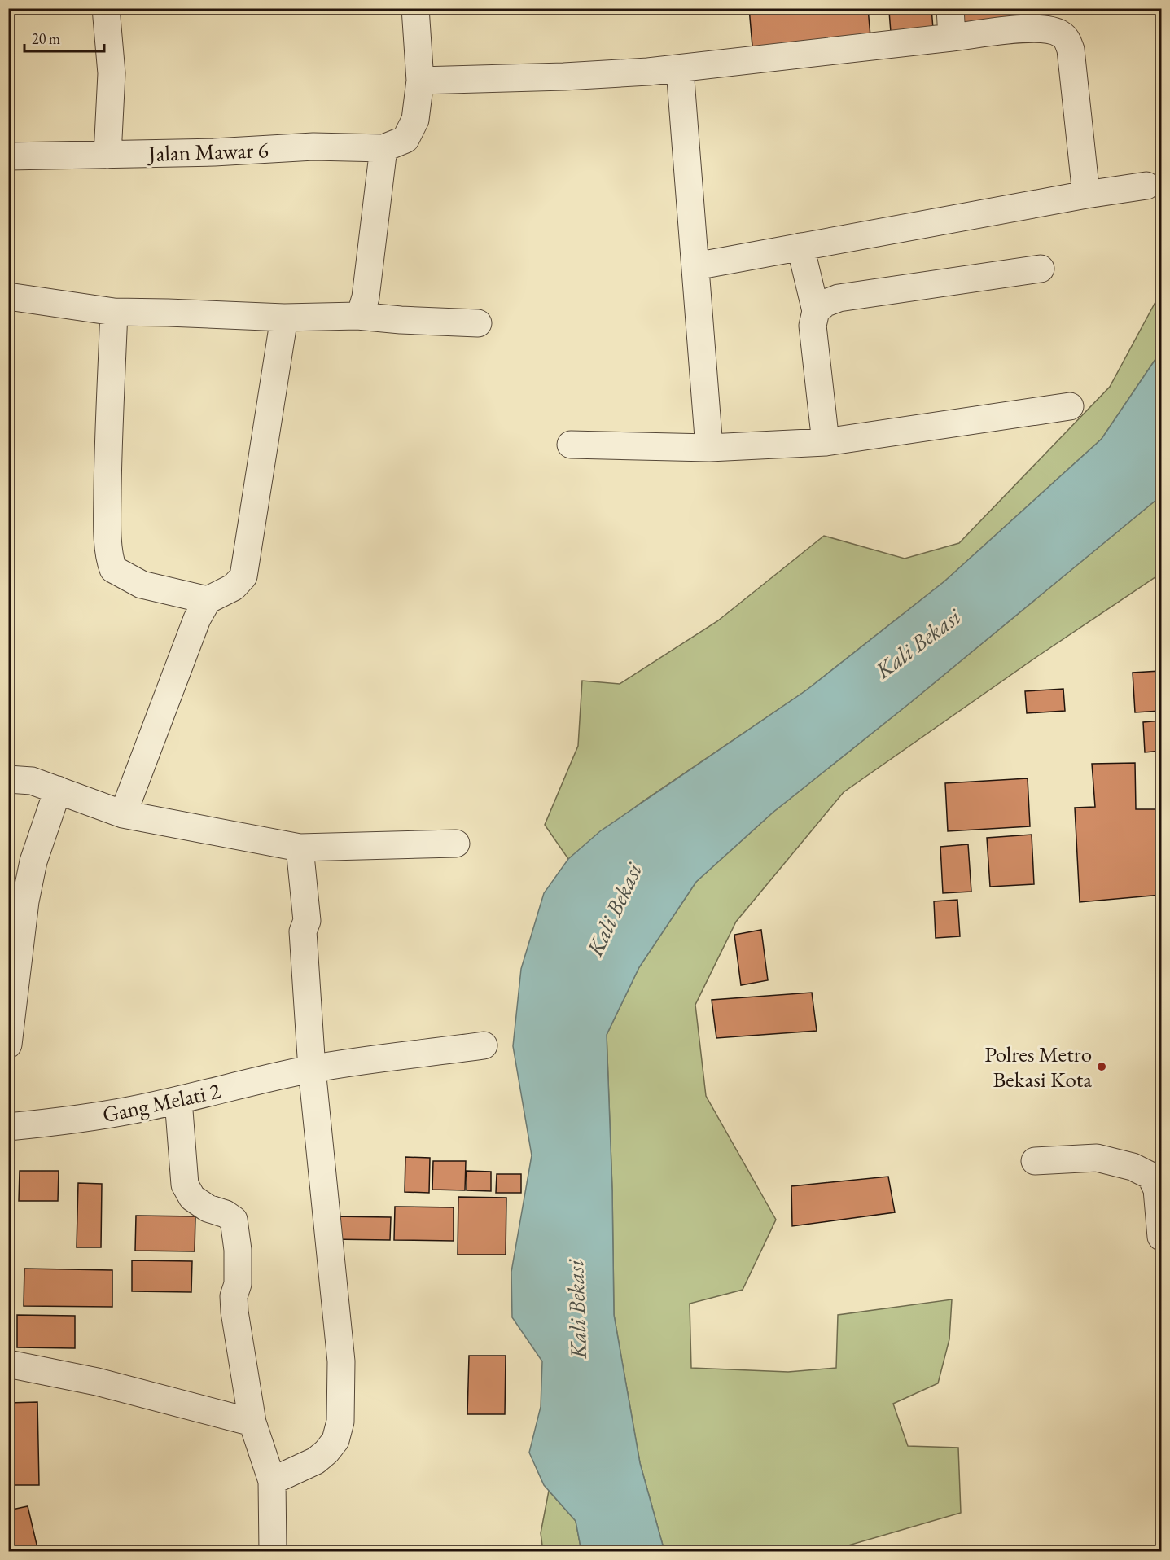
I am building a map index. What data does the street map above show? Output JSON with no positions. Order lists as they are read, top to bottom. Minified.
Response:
{"streets":{"street":["Jalan Mawar 6","Gang Melati 2"]},"water":["Kali Bekasi"],"places":["Polres Metro Bekasi Kota"],"scale_bar":"20 m"}
